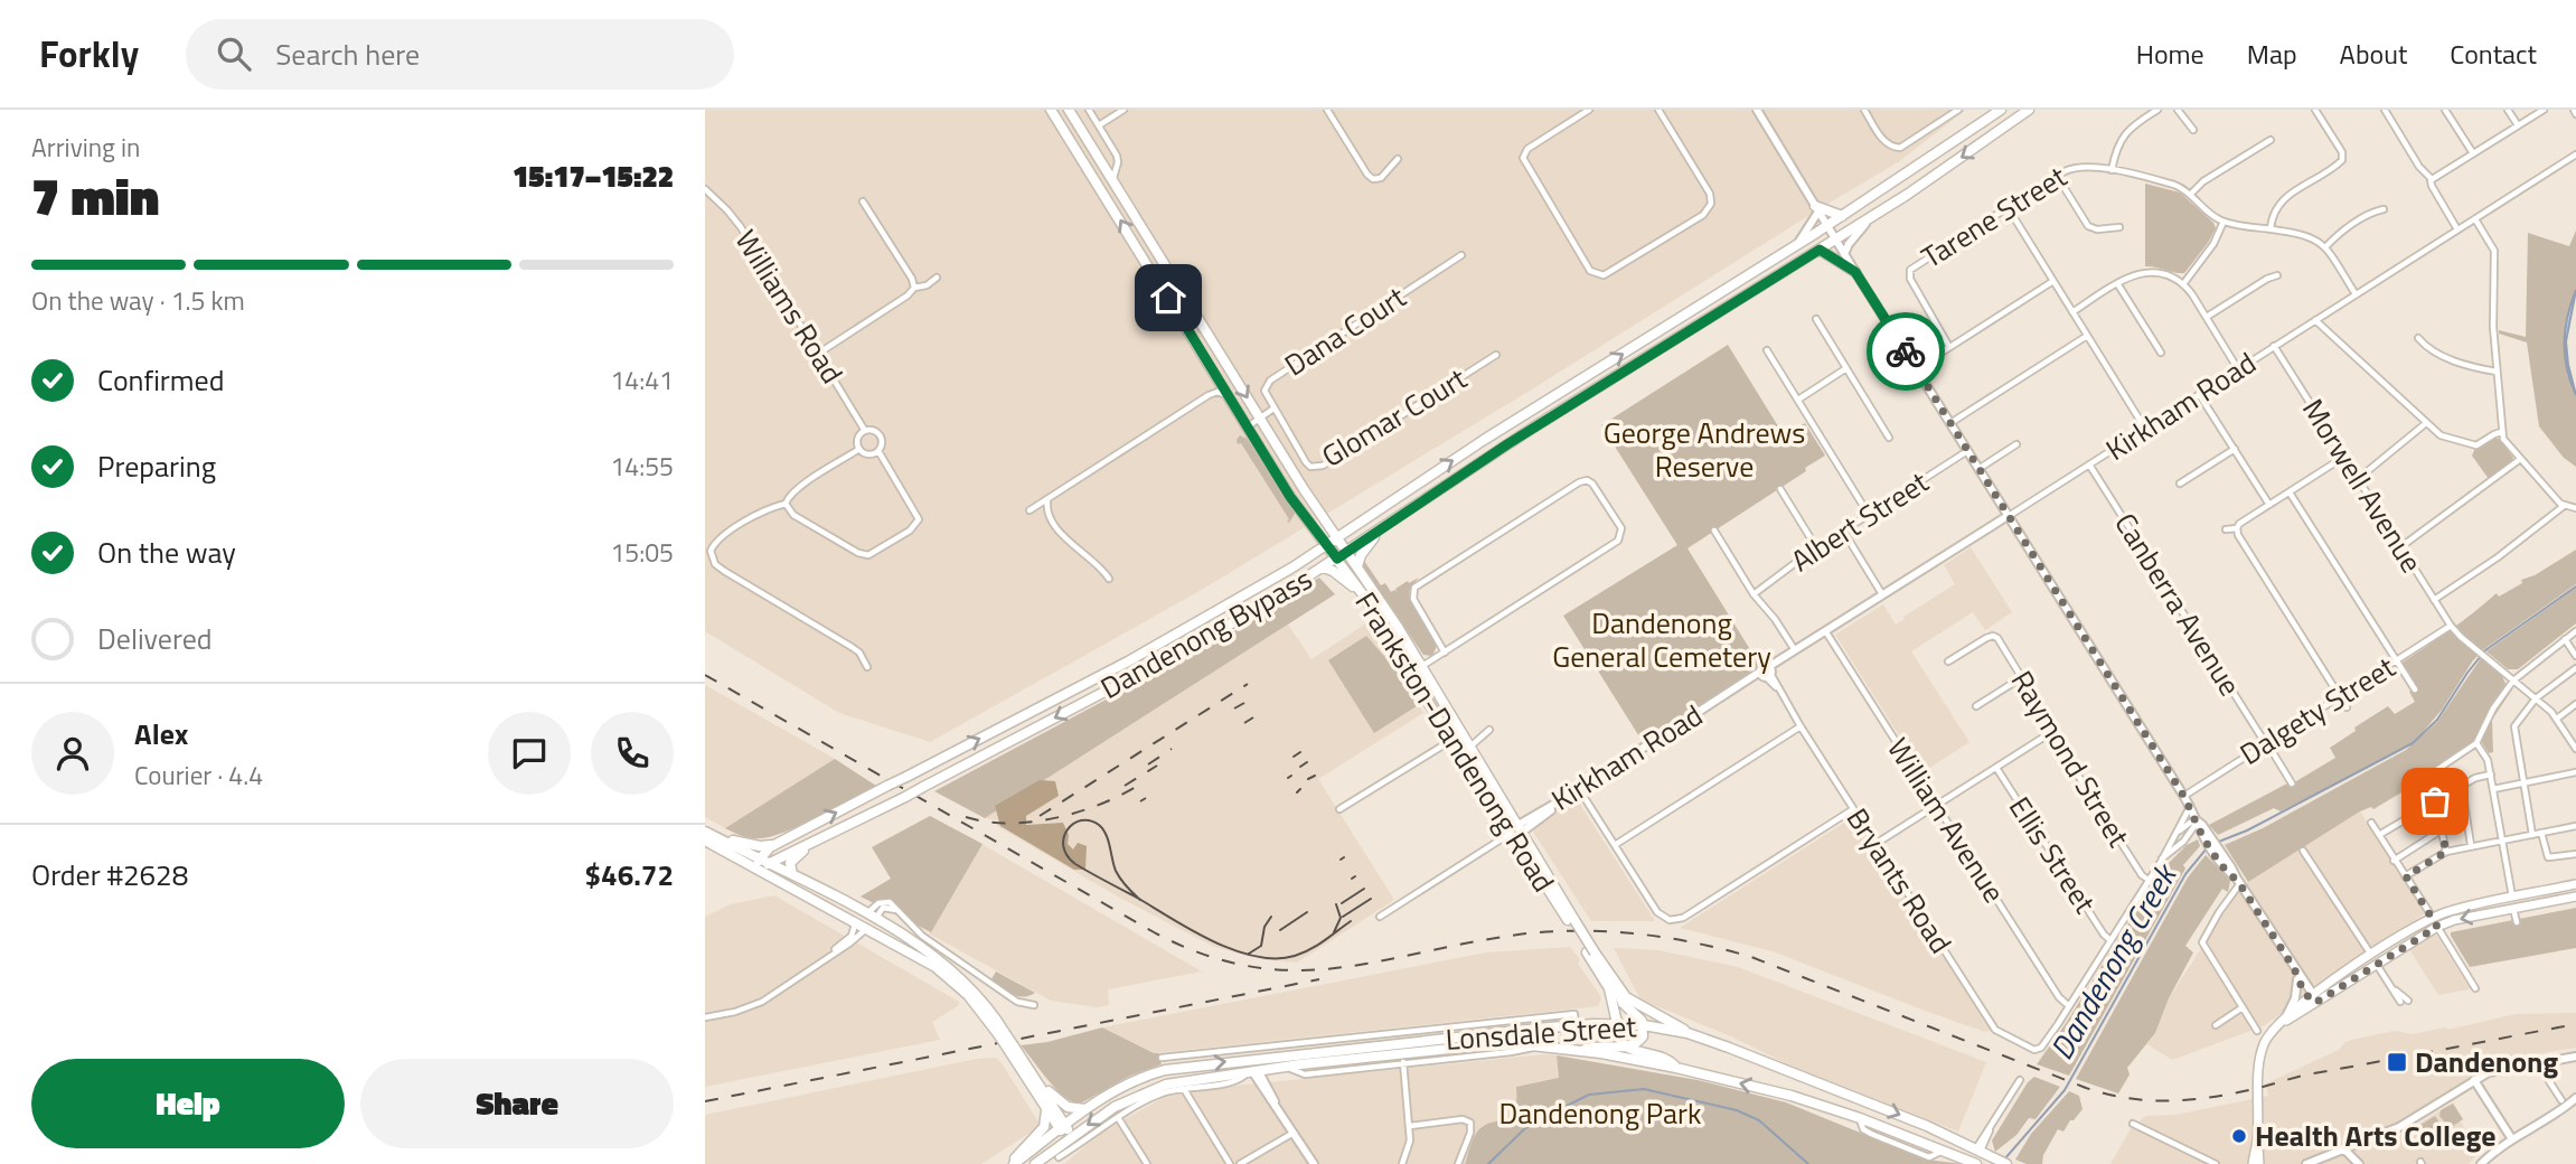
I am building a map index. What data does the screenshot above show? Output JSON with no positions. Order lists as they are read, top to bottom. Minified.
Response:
{"streets":{"highway":["Dandenong Bypass","Frankston-Dandenong Road","Lonsdale Street"],"main road":["Kirkham Road"],"street":["Tarene Street","Williams Road","Dana Court","Glomar Court","Morwell Avenue","Albert Street","Canberra Avenue","Dalgety Street","Raymond Street","William Avenue","Ellis Street","Bryants Road"]},"crossings":[["Dana Court","Glomar Court"],["Dana Court","Frankston-Dandenong Road"],["Kirkham Road","Morwell Avenue"],["Kirkham Road","Canberra Avenue"],["Kirkham Road","Frankston-Dandenong Road"],["Kirkham Road","William Avenue"],["Kirkham Road","Bryants Road"],["Morwell Avenue","Dalgety Street"],["Canberra Avenue","Dalgety Street"],["Dandenong Bypass","Frankston-Dandenong Road"],["Frankston-Dandenong Road","Lonsdale Street"],["William Avenue","Bryants Road"]],"water":["Dandenong Creek"],"parks":["George Andrews Reserve","Dandenong General Cemetery","Dandenong Park"],"places":{"transit":["Dandenong"],"other":["Health Arts College"]},"page":{"header":"Forkly","search":"Search here","nav":["Home","Map","About","Contact"],"heading":["7 min","Arriving in","15:17–15:22"],"panel":["Alex","Courier · 4.4","Order #2628","$46.72"],"bar":"On the way · 1.5 km","list":[["Confirmed","14:41"],["Preparing","14:55"],["On the way","15:05"],"Delivered"],"buttons":["Help","Share"]}}
